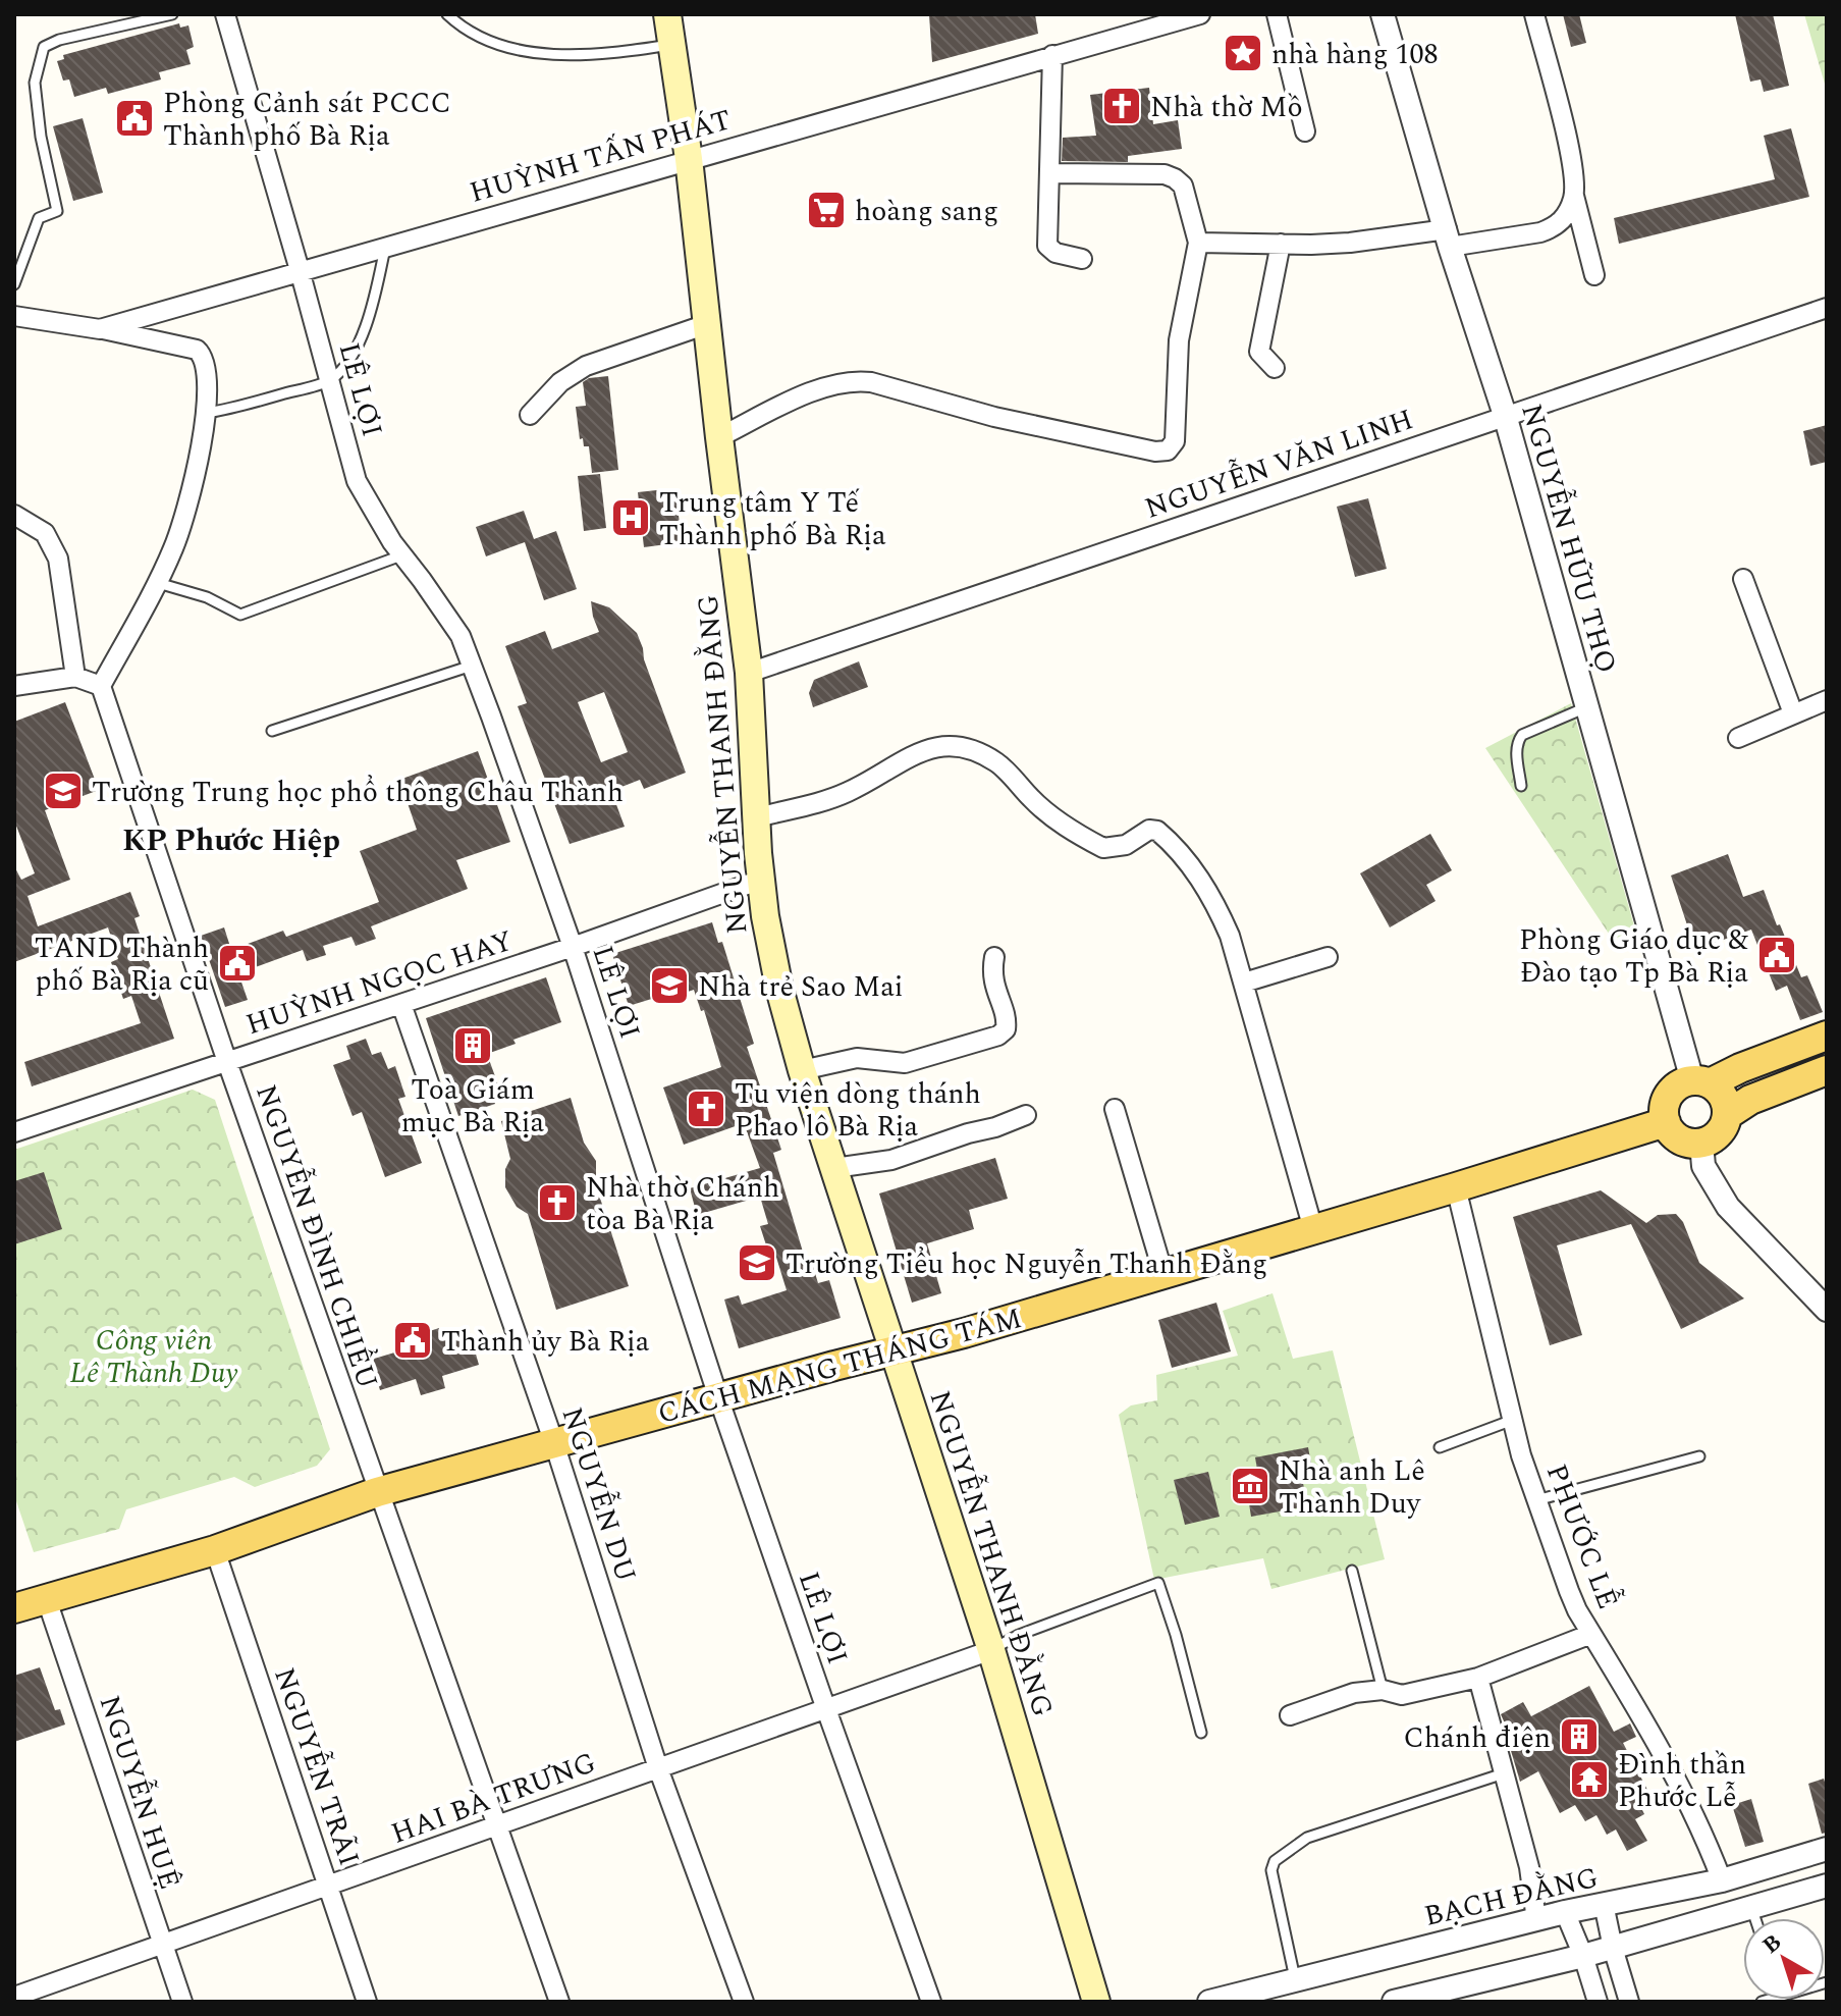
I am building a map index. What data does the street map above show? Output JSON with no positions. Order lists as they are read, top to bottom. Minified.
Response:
{"streets":{"main road":["NGUYỄN THANH ĐẰNG","CÁCH MẠNG THÁNG TÁM"],"street":["HUỲNH TẤN PHÁT","LÊ LỢI","NGUYỄN VĂN LINH","NGUYỄN HỮU THỌ","HUỲNH NGỌC HAY","NGUYỄN ĐÌNH CHIỂU","NGUYỄN DU","PHƯỚC LỄ","NGUYỄN TRÃI","NGUYỄN HUỆ","HAI BÀ TRƯNG","BẠCH ĐẰNG"]},"crossings":[["HUỲNH TẤN PHÁT","LÊ LỢI"],["HUỲNH TẤN PHÁT","NGUYỄN THANH ĐẰNG"],["LÊ LỢI","HUỲNH NGỌC HAY"],["LÊ LỢI","CÁCH MẠNG THÁNG TÁM"],["LÊ LỢI","HAI BÀ TRƯNG"],["NGUYỄN VĂN LINH","NGUYỄN HỮU THỌ"],["NGUYỄN VĂN LINH","NGUYỄN THANH ĐẰNG"],["NGUYỄN HỮU THỌ","CÁCH MẠNG THÁNG TÁM"],["NGUYỄN THANH ĐẰNG","HUỲNH NGỌC HAY"],["NGUYỄN THANH ĐẰNG","CÁCH MẠNG THÁNG TÁM"],["NGUYỄN THANH ĐẰNG","HAI BÀ TRƯNG"],["HUỲNH NGỌC HAY","NGUYỄN ĐÌNH CHIỂU"],["HUỲNH NGỌC HAY","NGUYỄN DU"],["NGUYỄN ĐÌNH CHIỂU","CÁCH MẠNG THÁNG TÁM"],["NGUYỄN ĐÌNH CHIỂU","HAI BÀ TRƯNG"],["CÁCH MẠNG THÁNG TÁM","NGUYỄN DU"],["CÁCH MẠNG THÁNG TÁM","PHƯỚC LỄ"],["CÁCH MẠNG THÁNG TÁM","NGUYỄN TRÃI"],["CÁCH MẠNG THÁNG TÁM","NGUYỄN HUỆ"],["NGUYỄN DU","HAI BÀ TRƯNG"],["PHƯỚC LỄ","BẠCH ĐẰNG"],["NGUYỄN TRÃI","HAI BÀ TRƯNG"],["NGUYỄN HUỆ","HAI BÀ TRƯNG"]],"districts":["KP Phước Hiệp"],"parks":["Công viên Lê Thành Duy"],"places":{"place":["nhà hàng 108"],"church":["Nhà thờ Mồ","Tu viện dòng thánh Phao lô Bà Rịa","Nhà thờ Chánh tòa Bà Rịa"],"public building":["Phòng Cảnh sát PCCC Thành phố Bà Rịa","Phòng Giáo dục & Đào tạo Tp Bà Rịa","TAND Thành phố Bà Rịa cũ","Thành ủy Bà Rịa"],"supermarket":["hoàng sang"],"hospital":["Trung tâm Y Tế Thành phố Bà Rịa"],"school or university":["Trường Trung học phổ thông Châu Thành","Nhà trẻ Sao Mai","Trường Tiểu học Nguyễn Thanh Đằng"],"building":["Toà Giám mục Bà Rịa","Chánh điện"],"museum":["Nhà anh Lê Thành Duy"],"temple":["Đình thần Phước Lễ"]},"north":"top left"}
